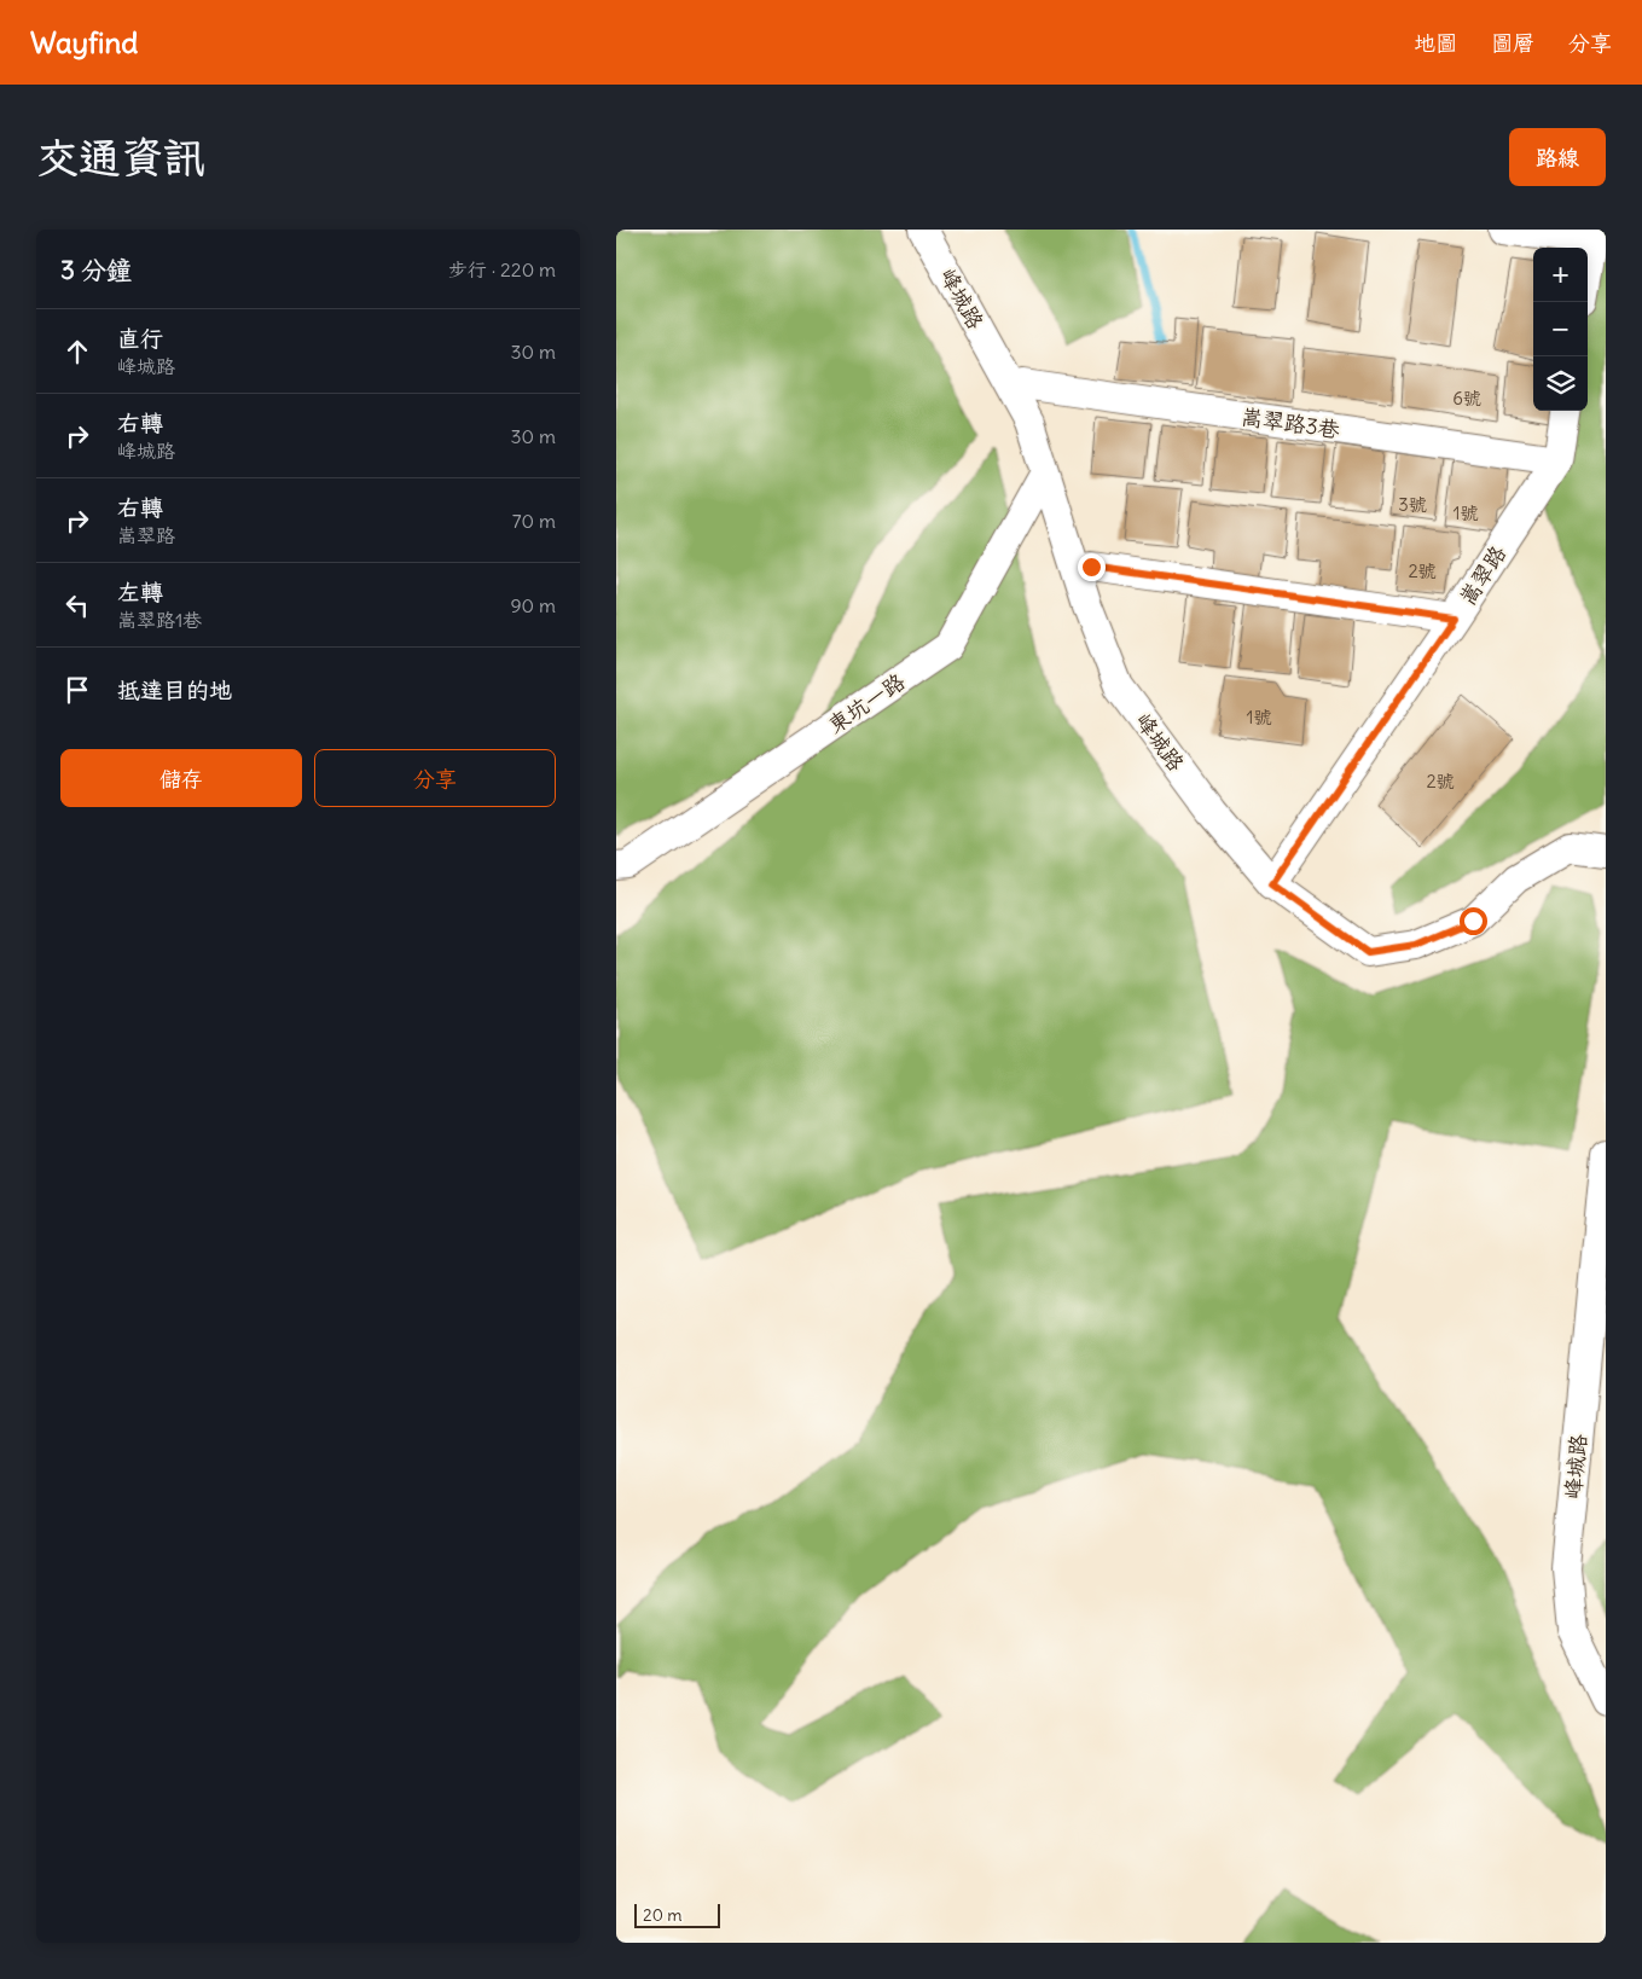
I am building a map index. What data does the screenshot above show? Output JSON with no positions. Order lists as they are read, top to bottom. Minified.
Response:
{"streets":{"street":["峰城路","嵩翠路3巷","嵩翠路","東坑一路"]},"crossings":[["峰城路","嵩翠路"],["峰城路","東坑一路"],["嵩翠路3巷","嵩翠路"]],"house_numbers":["6號","3號","1號","2號","1號","2號"],"scale_bar":"20 m","page":{"header":"Wayfind","nav":["地圖","圖層","分享"],"buttons":["路線",["儲存","分享"]],"title":"交通資訊","heading":["3 分鐘","步行 · 220 m"],"map_buttons":["+","−"],"list":[["直行","峰城路","30 m"],["右轉","峰城路","30 m"],["右轉","嵩翠路","70 m"],["左轉","嵩翠路1巷","90 m"],"抵達目的地"],"scale":"20 m"}}
